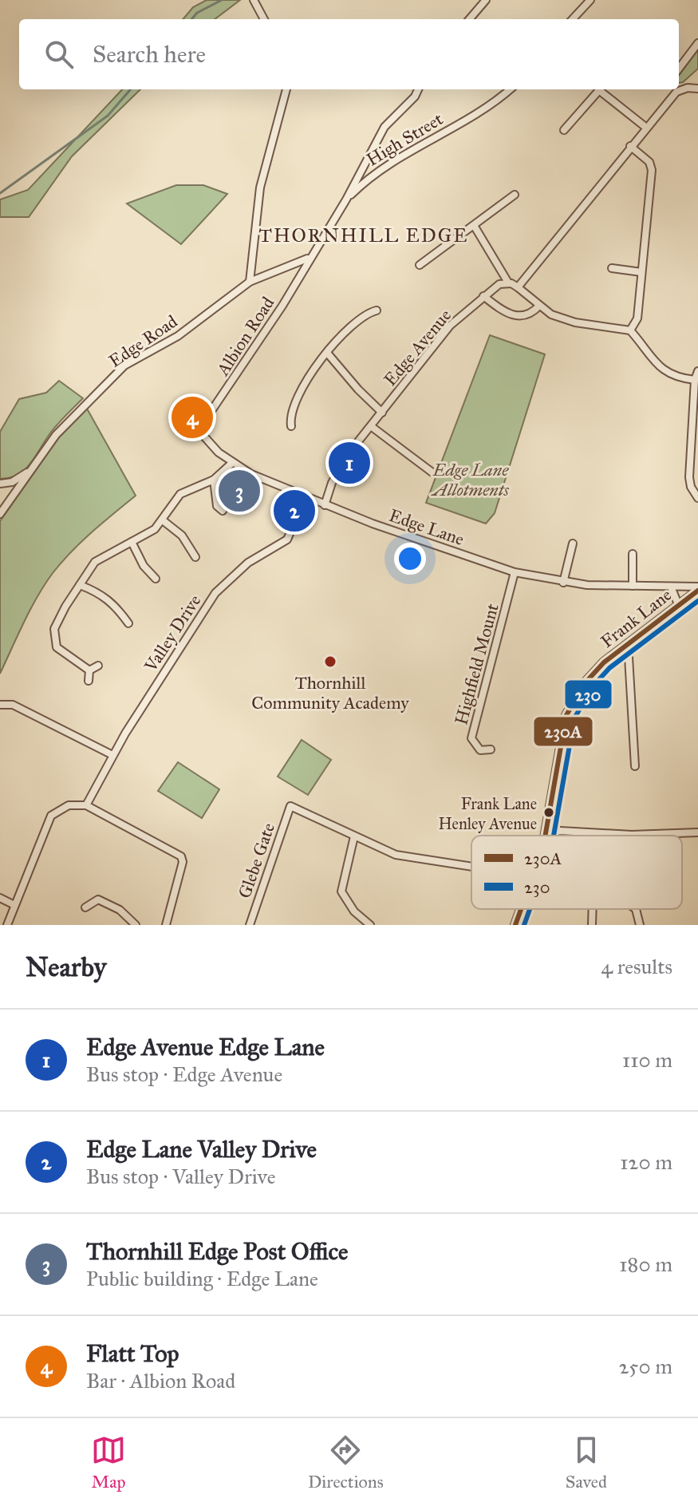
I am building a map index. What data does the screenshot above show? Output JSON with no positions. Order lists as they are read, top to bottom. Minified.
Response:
{"streets":{"street":["High Street","Albion Road","Edge Road","Edge Avenue","Edge Lane","Frank Lane","Valley Drive","Highfield Mount","Glebe Gate"]},"crossings":[["High Street","Albion Road"],["Albion Road","Edge Road"],["Albion Road","Edge Lane"],["Edge Avenue","Edge Lane"],["Edge Lane","Frank Lane"],["Edge Lane","Valley Drive"],["Edge Lane","Highfield Mount"]],"districts":["THORNHILL EDGE"],"parks":["Edge Lane Allotments"],"places":["Thornhill Community Academy","Frank Lane Henley Avenue"],"lines":["transit line 230A","transit line 230"],"legend":["230A","230"],"page":{"search":"Search here","pins":["4","1","3","2"],"heading":["Nearby","4 results"],"list":[{"mark":"1","name":"Edge Avenue Edge Lane","note":"Bus stop · Edge Avenue","value":"110 m"},{"mark":"2","name":"Edge Lane Valley Drive","note":"Bus stop · Valley Drive","value":"120 m"},{"mark":"3","name":"Thornhill Edge Post Office","note":"Public building · Edge Lane","value":"180 m"},{"mark":"4","name":"Flatt Top","note":"Bar · Albion Road","value":"250 m"}],"nav":["Map","Directions","Saved"]}}
